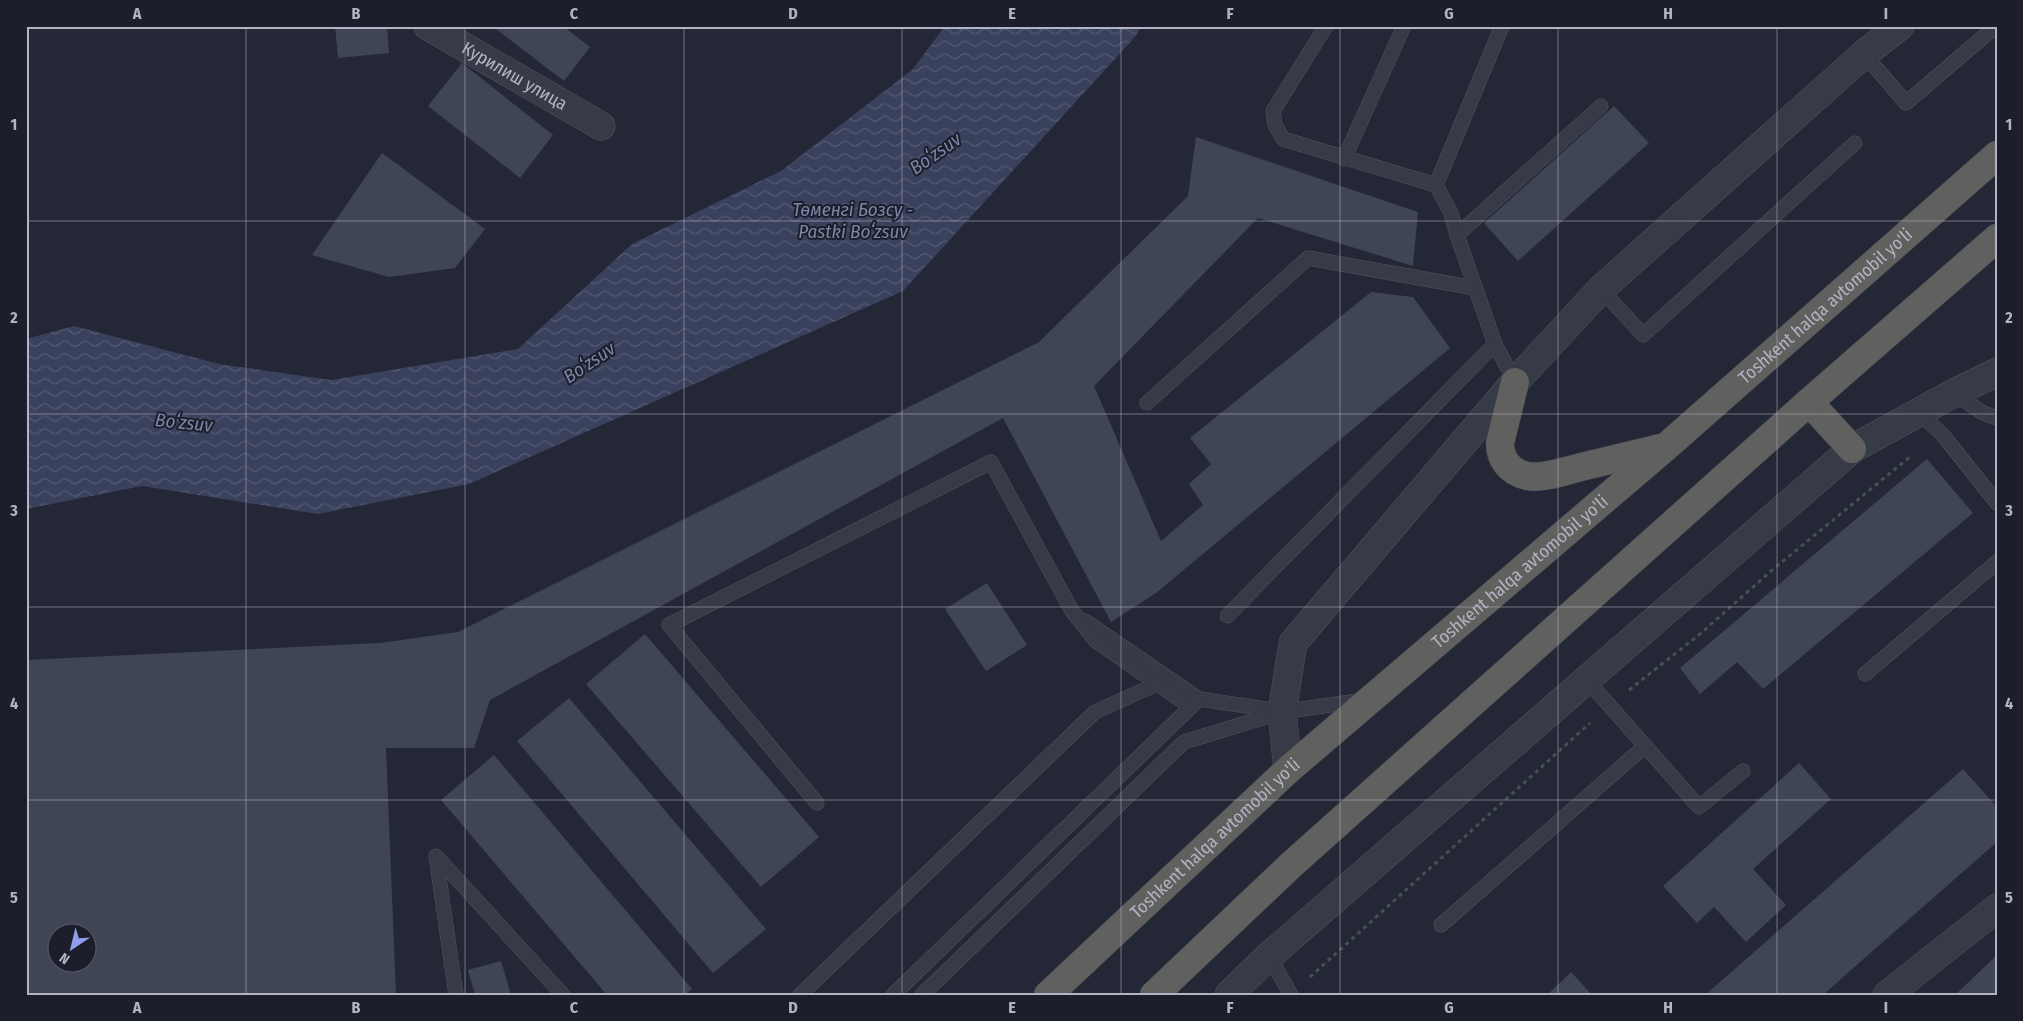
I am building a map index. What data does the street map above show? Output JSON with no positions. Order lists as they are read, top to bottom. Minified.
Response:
{"streets":{"highway":["Toshkent halqa avtomobil yo'li"],"street":["Курилиш улица"]},"water":["Boʻzsuv","Төменгі Бозсу - Pastki Boʻzsuv"],"north":"bottom left","grid":{"columns":["A","B","C","D","E","F","G","H","I"],"rows":["1","2","3","4","5"]}}
